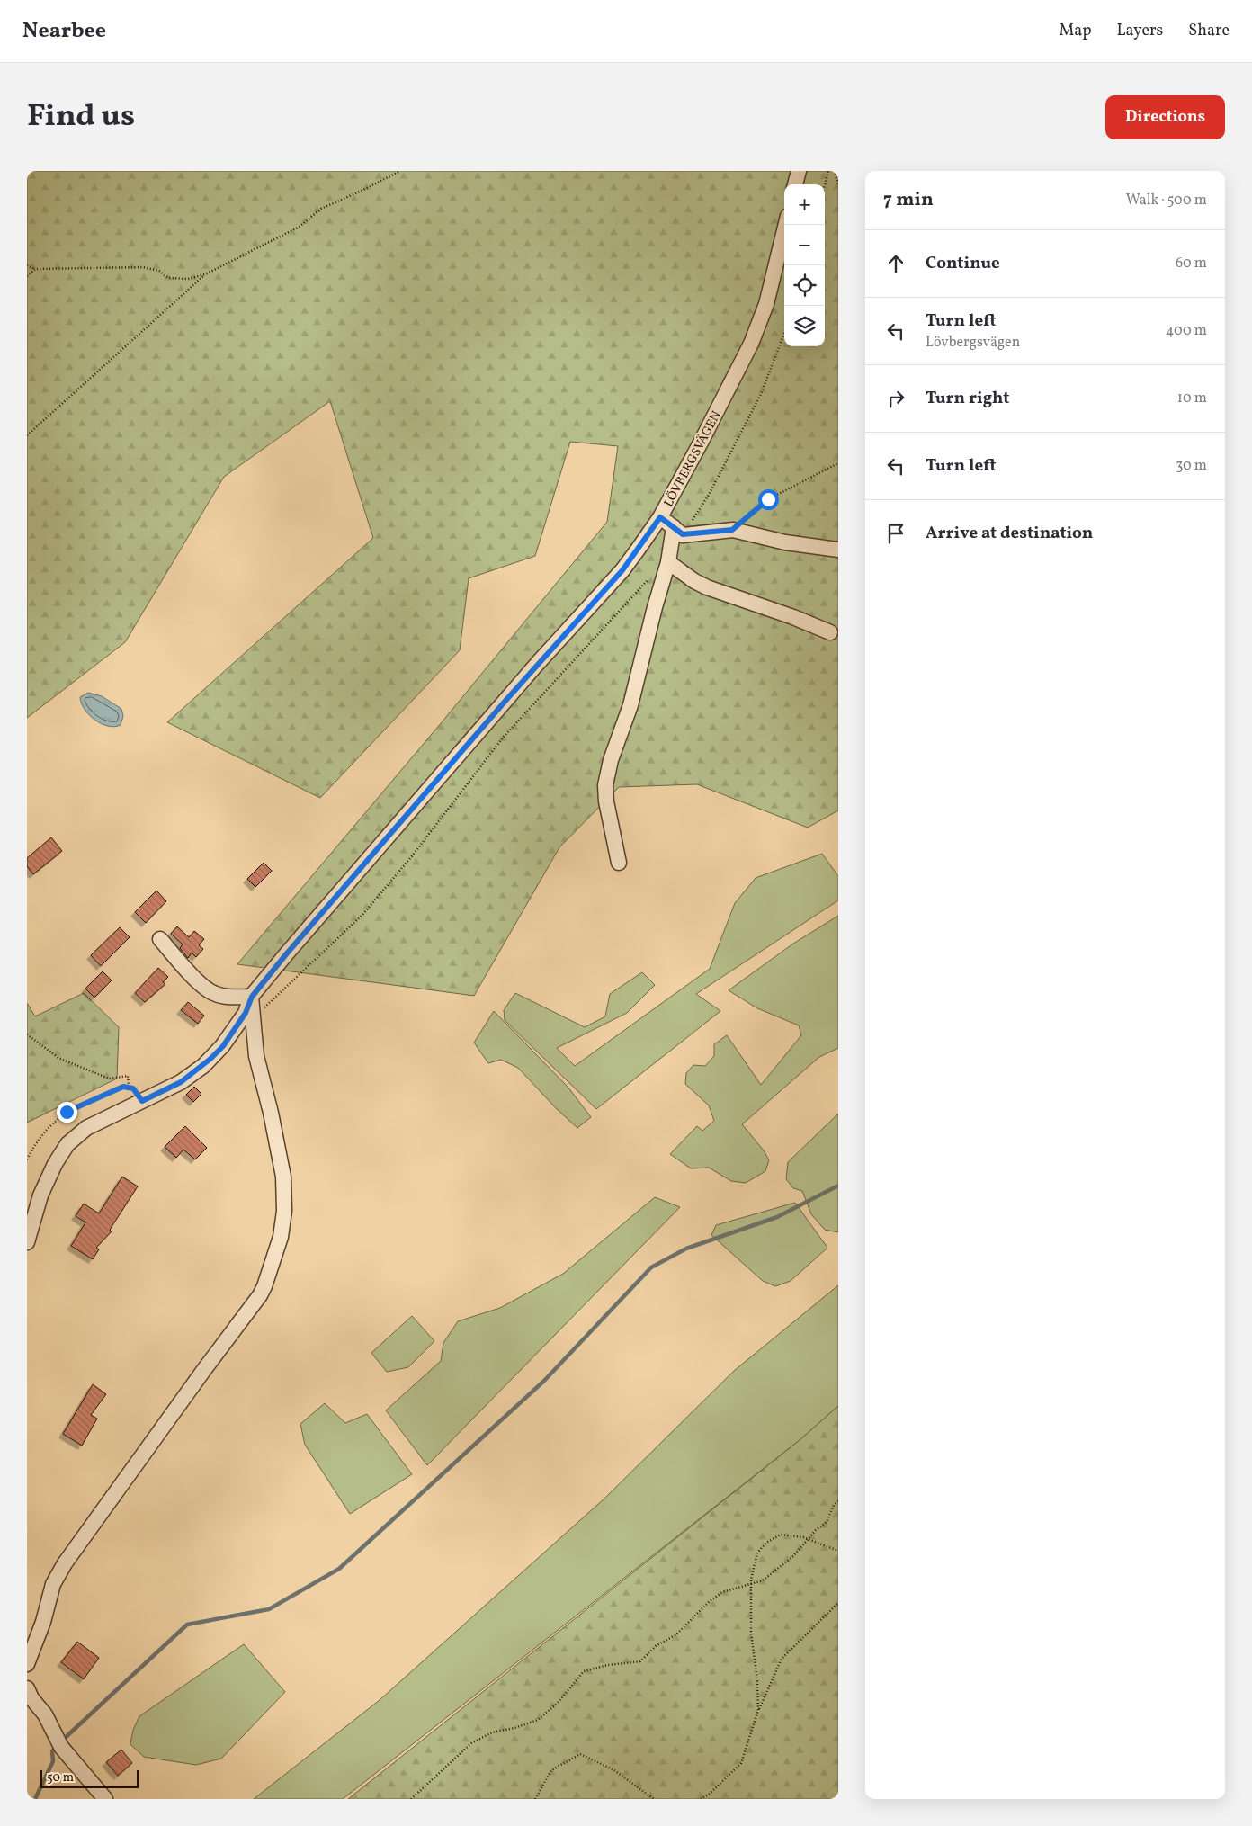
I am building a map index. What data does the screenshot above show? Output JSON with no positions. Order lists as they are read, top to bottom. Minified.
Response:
{"streets":{"street":["LÖVBERGSVÄGEN"]},"scale_bar":"50 m","page":{"header":"Nearbee","nav":["Map","Layers","Share"],"title":"Find us","buttons":"Directions","heading":["7 min","Walk · 500 m"],"map_buttons":["+","−"],"list":[["Continue","60 m"],["Turn left","Lövbergsvägen","400 m"],["Turn right","10 m"],["Turn left","30 m"],"Arrive at destination"],"scale":"50 m"}}
